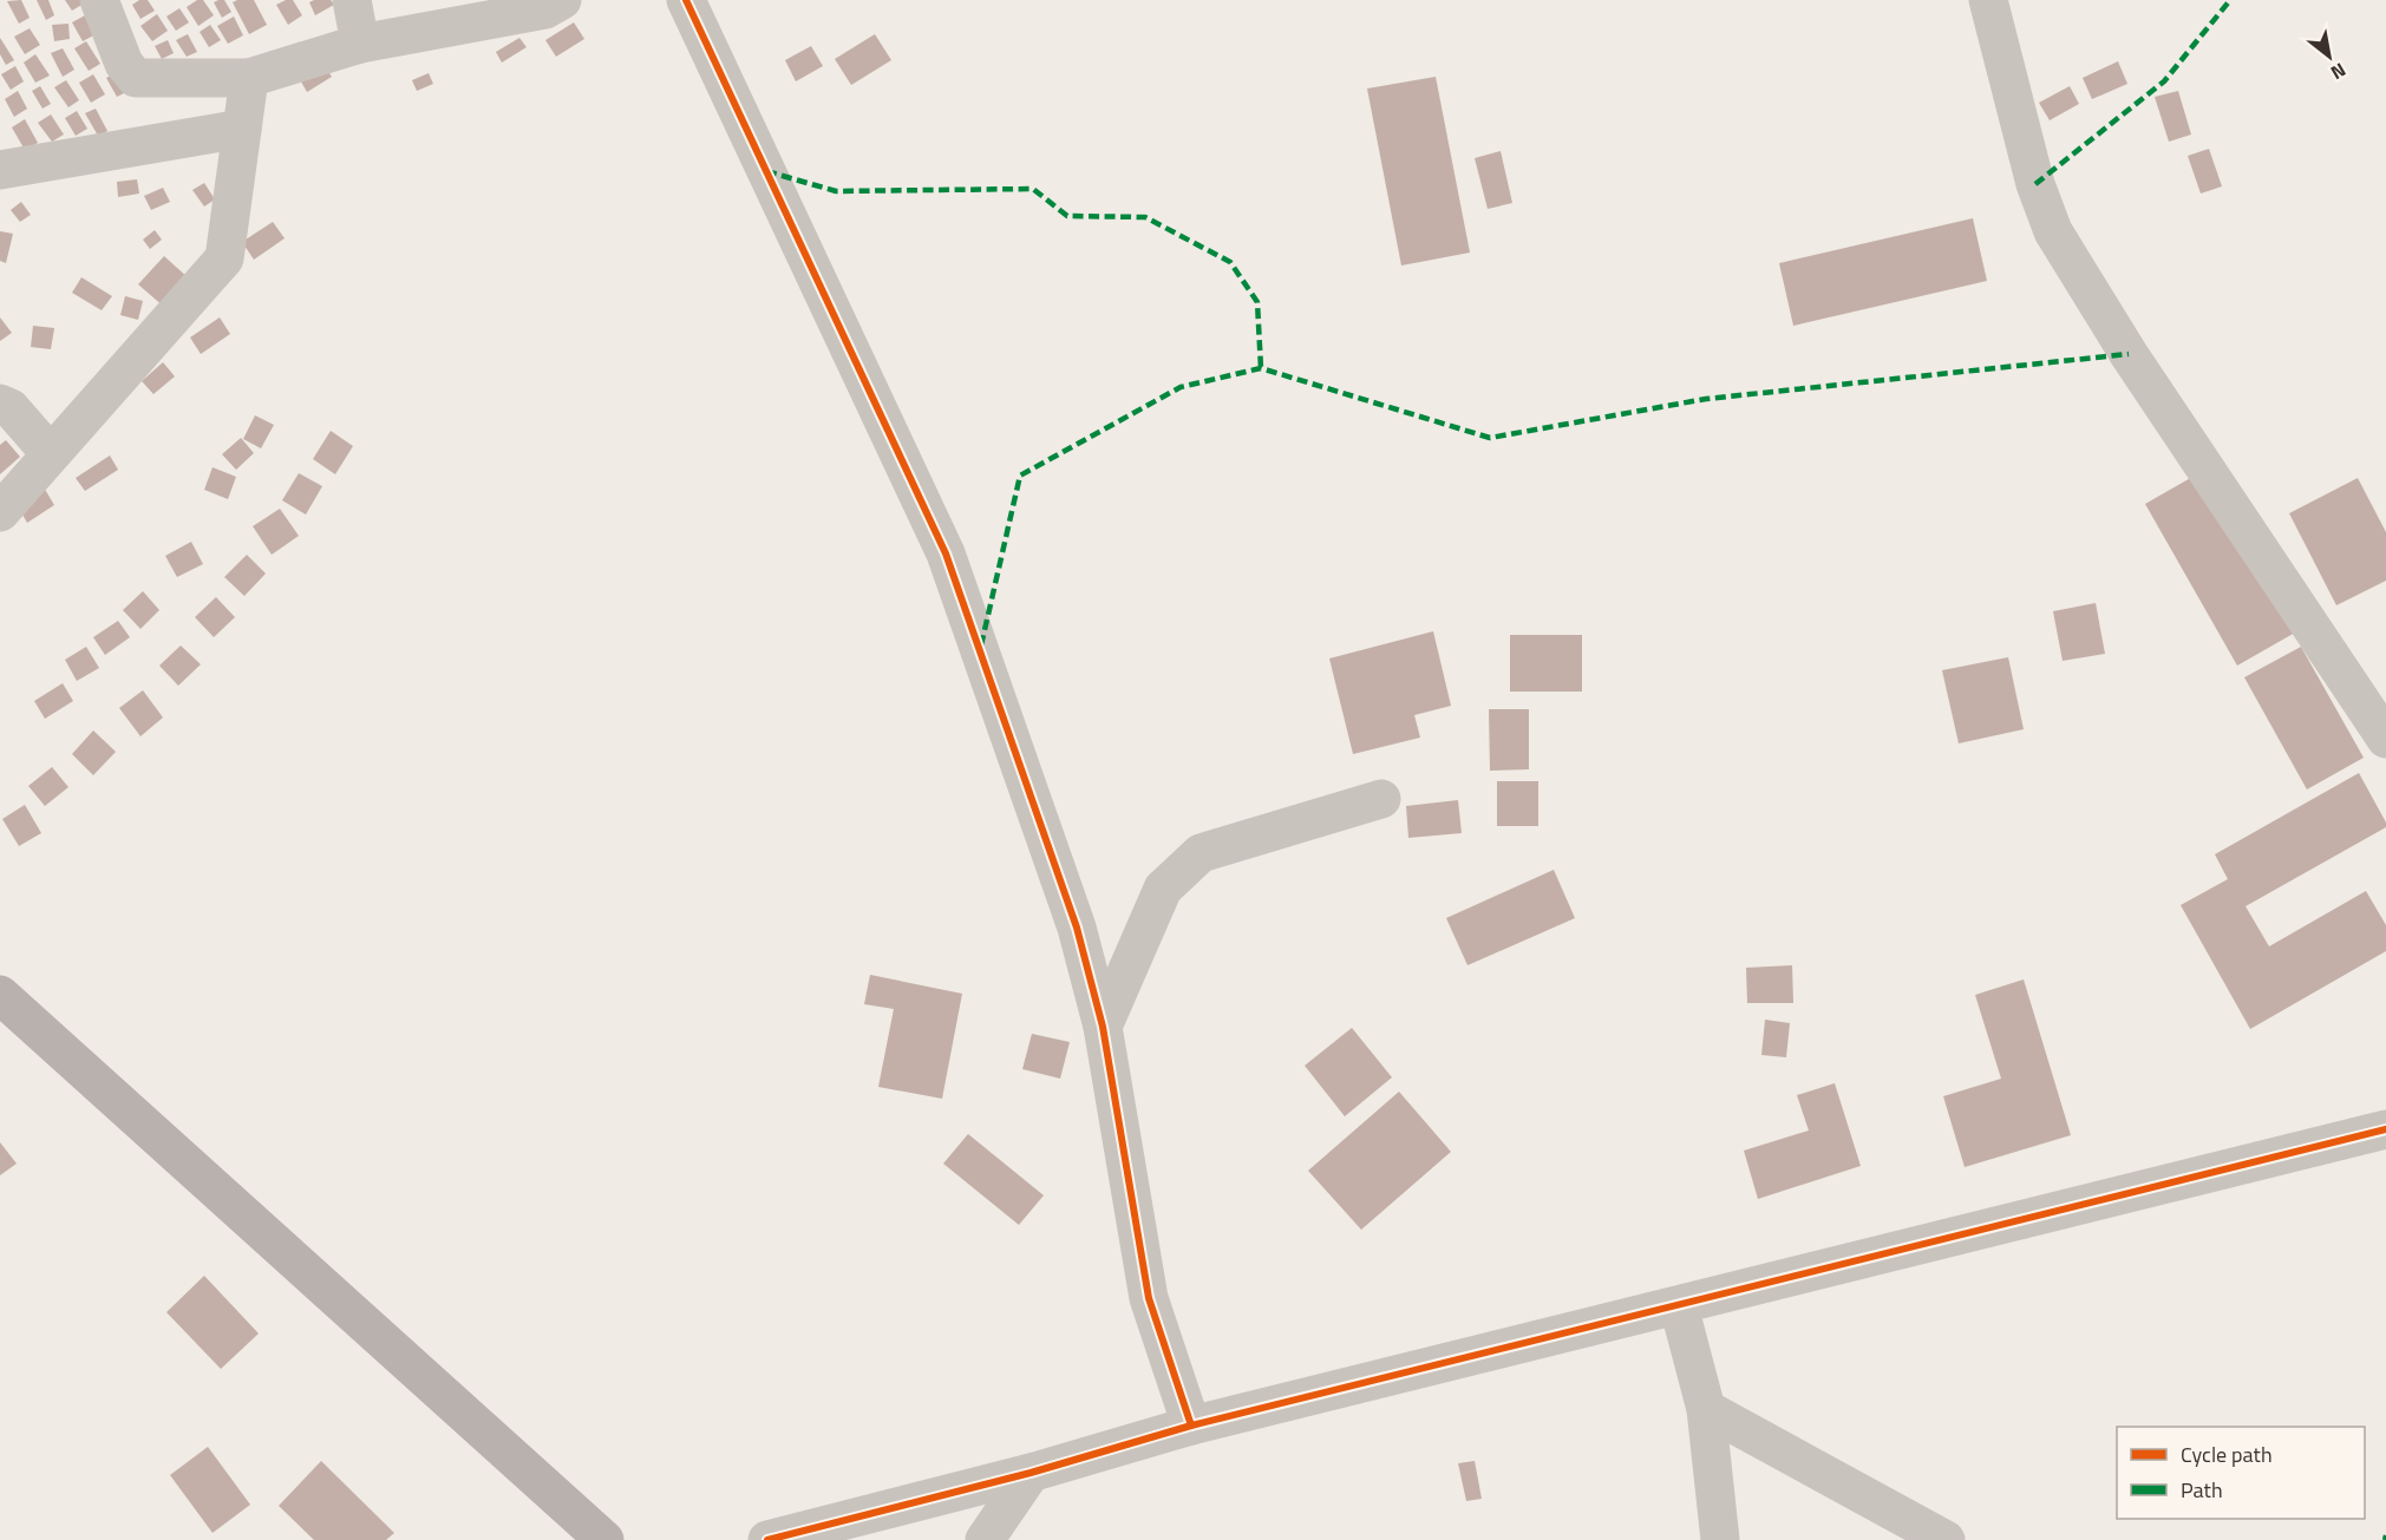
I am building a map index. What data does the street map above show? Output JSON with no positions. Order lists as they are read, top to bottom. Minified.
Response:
{"legend":["Cycle path","Path"],"north":"bottom right"}
